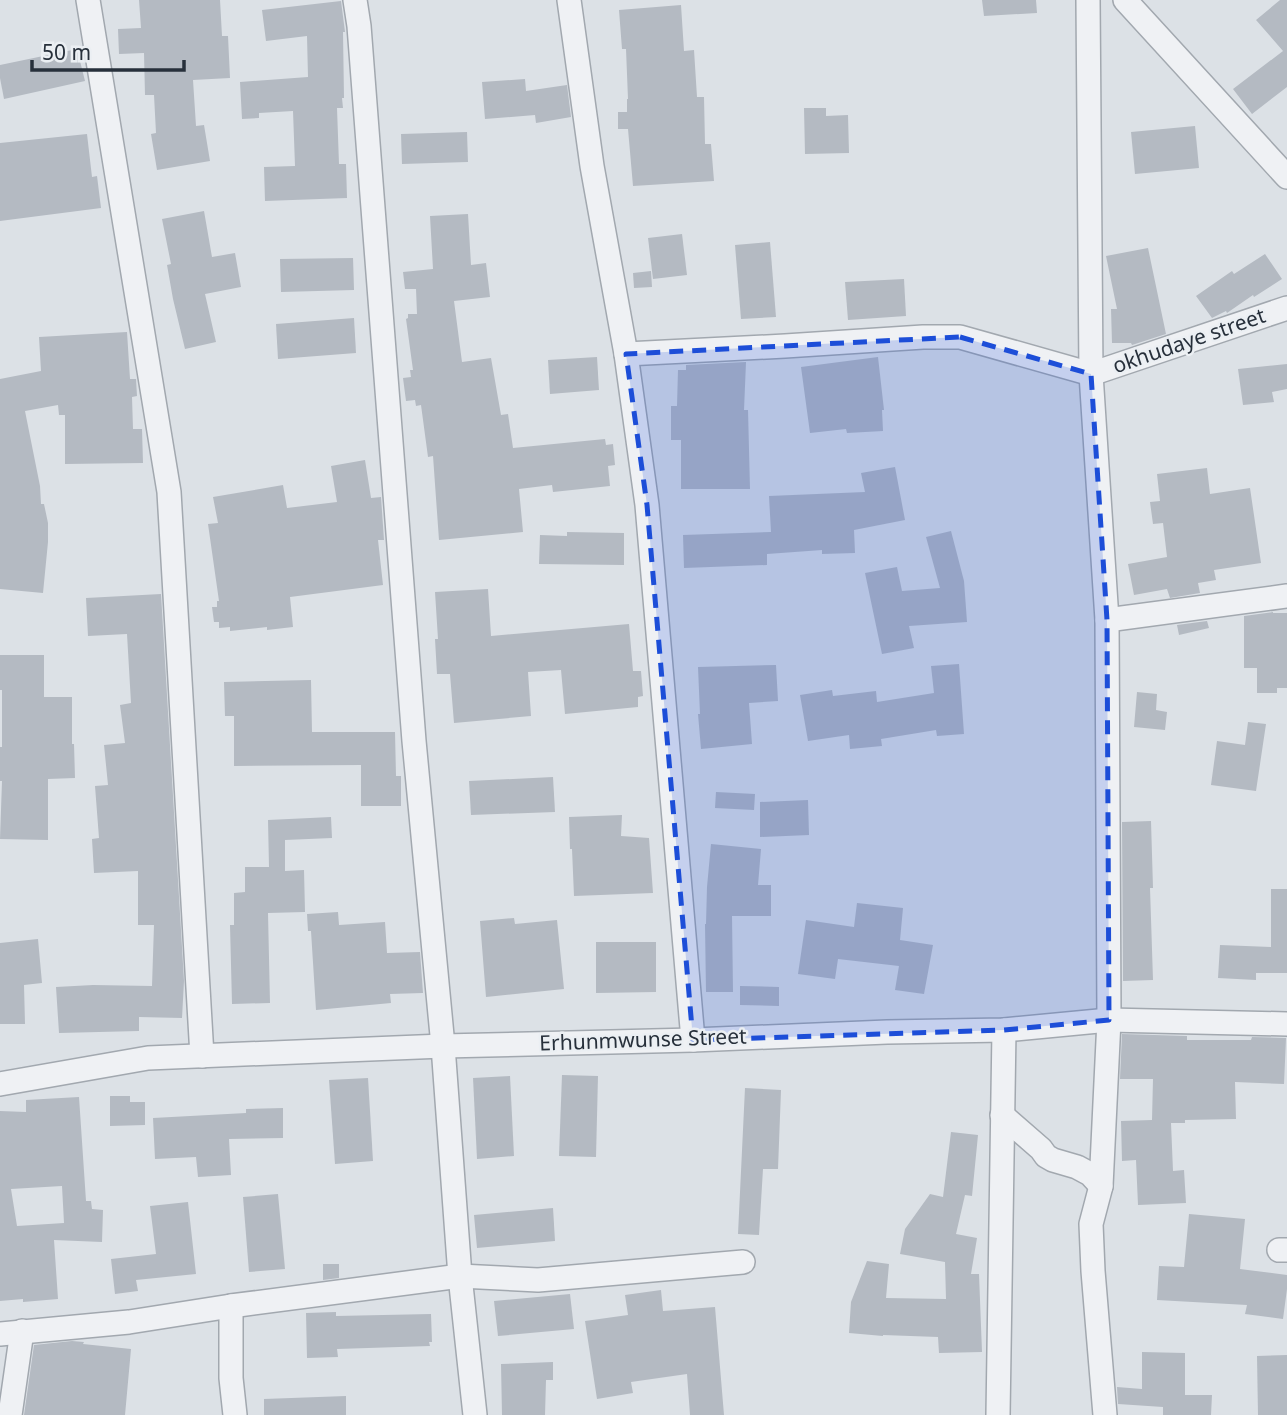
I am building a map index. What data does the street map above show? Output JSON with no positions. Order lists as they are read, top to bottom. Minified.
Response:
{"streets":{"street":["okhudaye street","Erhunmwunse Street"]},"scale_bar":"50 m"}
